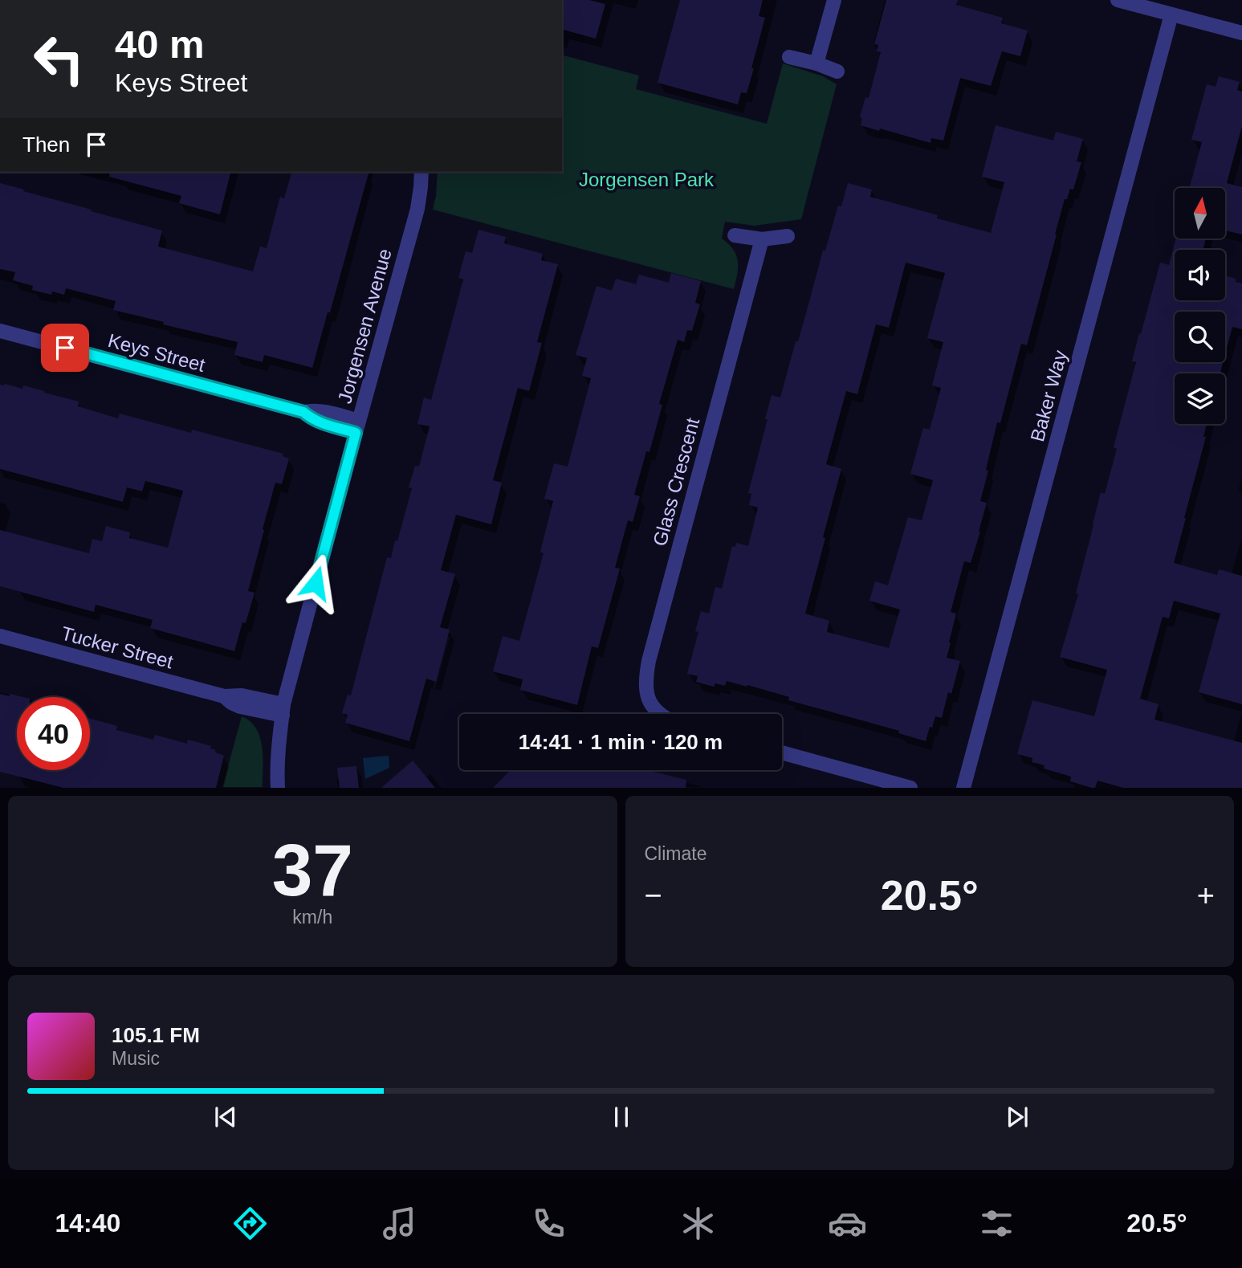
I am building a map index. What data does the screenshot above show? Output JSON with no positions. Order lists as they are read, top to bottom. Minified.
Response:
{"streets":{"street":["Jorgensen Avenue","Keys Street","Baker Way","Glass Crescent","Tucker Street"]},"crossings":[["Jorgensen Avenue","Keys Street"],["Jorgensen Avenue","Tucker Street"]],"parks":["Jorgensen Park"],"north":"top","page":{"turn":["40 m","Keys Street"],"then":"Then","limit":"40","trip":"14:41 · 1 min · 120 m","tile":[["37","km/h"],"Climate"],"heat":["−","20.5°","+"],"song":["105.1 FM","Music"],"tabs":["14:40","20.5°"]}}
